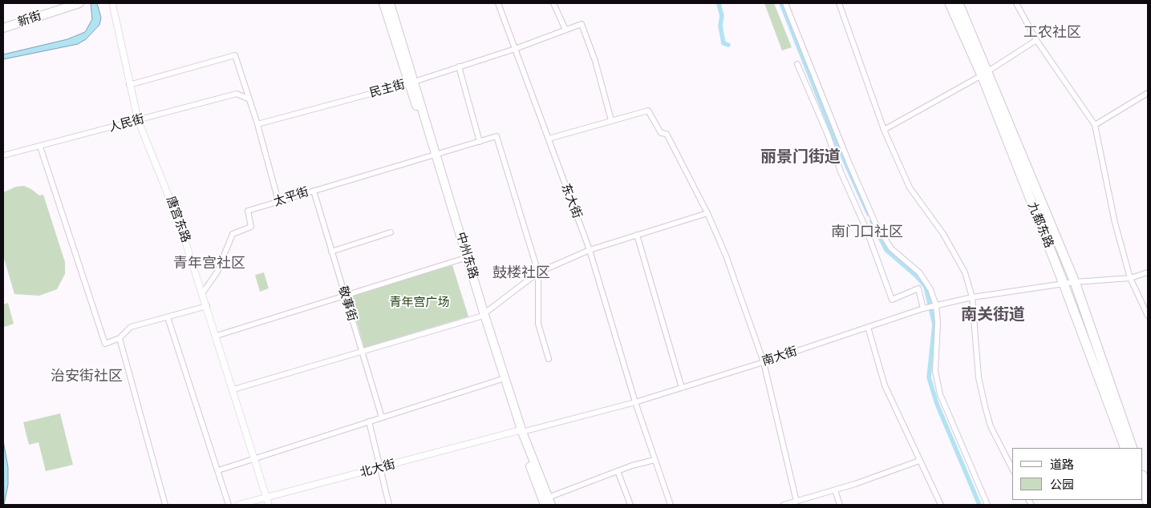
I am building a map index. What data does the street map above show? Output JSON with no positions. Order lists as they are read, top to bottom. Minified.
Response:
{"streets":{"highway":["九都东路"],"main road":["新街","中州东路"],"street":["民主街","人民街","太平街","东大街","唐宫东路","敬事街","南大街","北大街"]},"crossings":[["民主街","东大街"],["民主街","中州东路"],["人民街","唐宫东路"],["太平街","唐宫东路"],["太平街","中州东路"],["太平街","敬事街"],["东大街","南大街"],["唐宫东路","北大街"],["九都东路","南大街"],["中州东路","南大街"],["中州东路","北大街"],["南大街","北大街"]],"districts":["工农社区","丽景门街道","南门口社区","青年宫社区","鼓楼社区","南关街道","治安街社区"],"parks":["青年宫广场"],"legend":["道路","公园"]}
